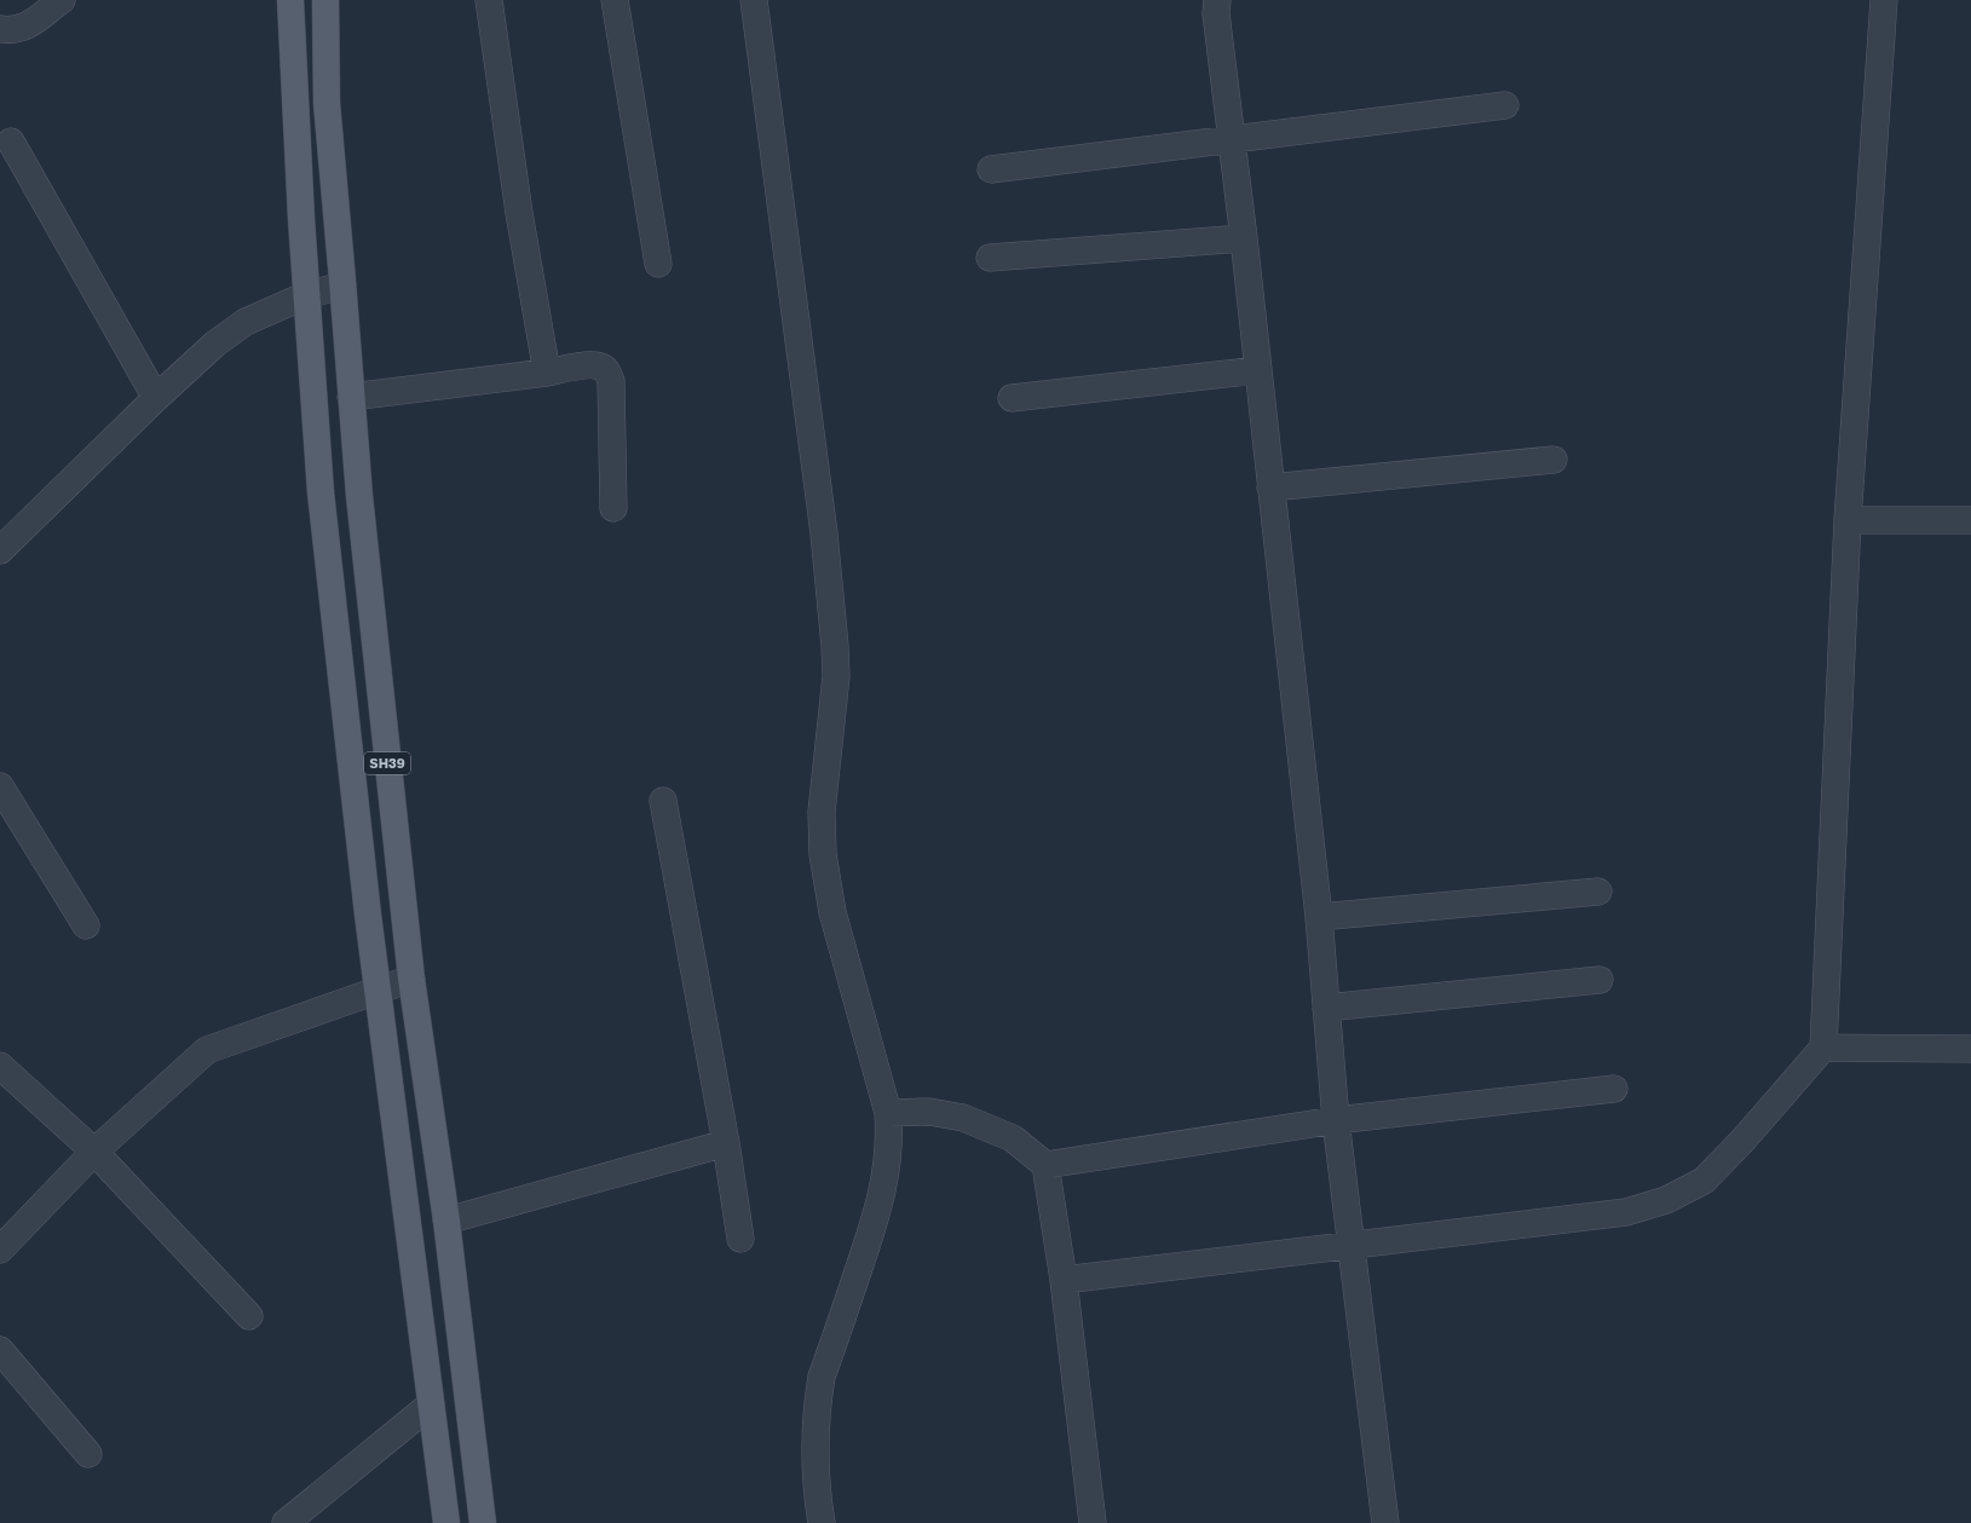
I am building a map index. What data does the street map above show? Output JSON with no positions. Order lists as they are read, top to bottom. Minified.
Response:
{"streets":{"main road":["SH39"]}}
